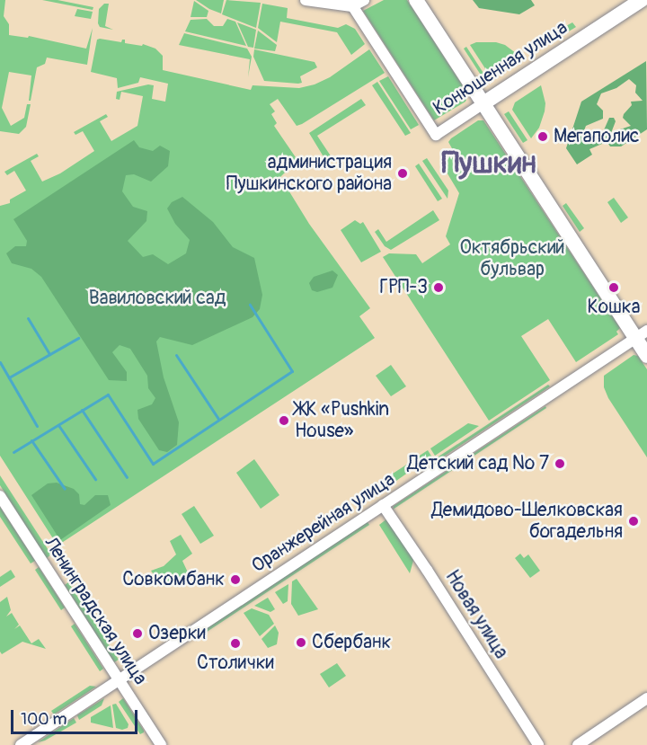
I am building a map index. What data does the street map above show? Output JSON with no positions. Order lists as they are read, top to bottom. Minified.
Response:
{"streets":{"main road":["Конюшенная улица"],"street":["Оранжерейная улица","Ленинградская улица","Новая улица"]},"crossings":[["Оранжерейная улица","Ленинградская улица"],["Оранжерейная улица","Новая улица"]],"districts":["Пушкин"],"parks":["Октябрьский бульвар","Вавиловский сад"],"places":["Мегаполис","администрация Пушкинского района","ГРП-3","Кошка","ЖК «Pushkin House»","Детский сад № 7","Демидово-Шелковская богадельня","Совкомбанк","Озерки","Сбербанк","Столички"],"scale_bar":"100 m"}
